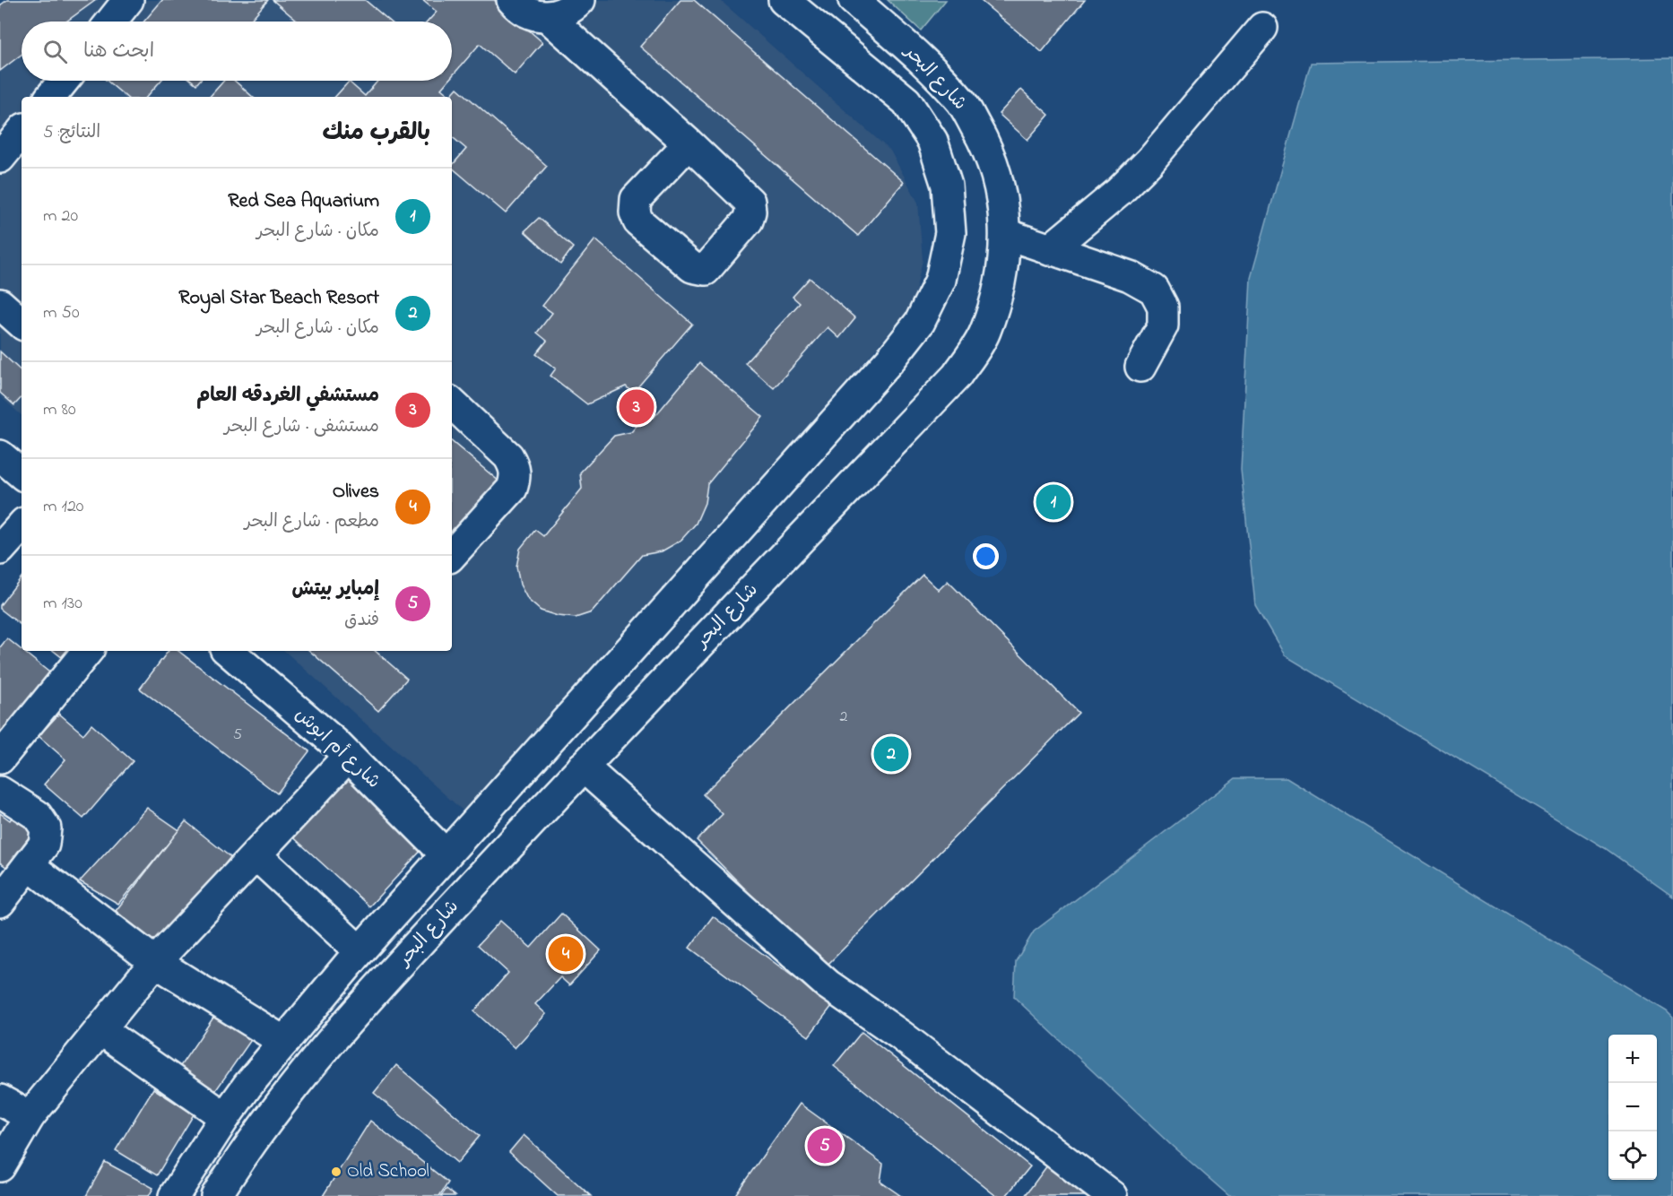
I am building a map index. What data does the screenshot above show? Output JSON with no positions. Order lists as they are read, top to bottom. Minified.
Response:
{"streets":{"main road":["شارع البحر","شارع أم ابوش"]},"crossings":[["شارع البحر","شارع أم ابوش"]],"places":["Old School"],"house_numbers":["2","5"],"page":{"search":"ابحث هنا","heading":["بالقرب منك","النتائج: 5"],"list":[{"mark":"1","name":"Red Sea Aquarium","note":"مكان · شارع البحر","value":"20 m"},{"mark":"2","name":"Royal Star Beach Resort","note":"مكان · شارع البحر","value":"50 m"},{"mark":"3","name":"مستشفي الغردقه العام","note":"مستشفى · شارع البحر","value":"80 m"},{"mark":"4","name":"Olives","note":"مطعم · شارع البحر","value":"120 m"},{"mark":"5","name":"إمباير بيتش","note":"فندق","value":"130 m"}],"pins":["3","1","2","4","5"],"map_buttons":["+","−"]}}
